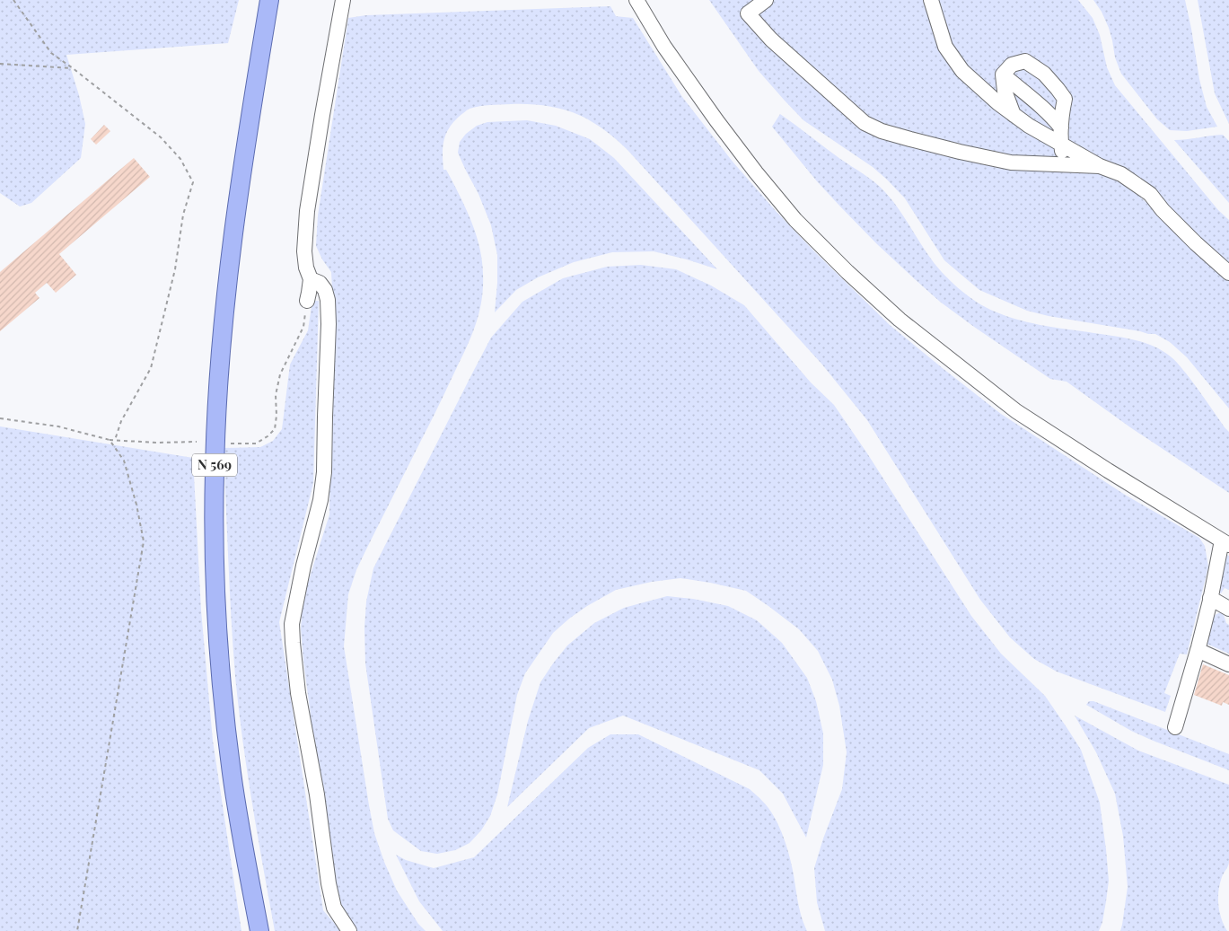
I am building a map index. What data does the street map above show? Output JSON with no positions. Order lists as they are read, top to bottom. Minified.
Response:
{"streets":{"main road":["N 569"]}}
